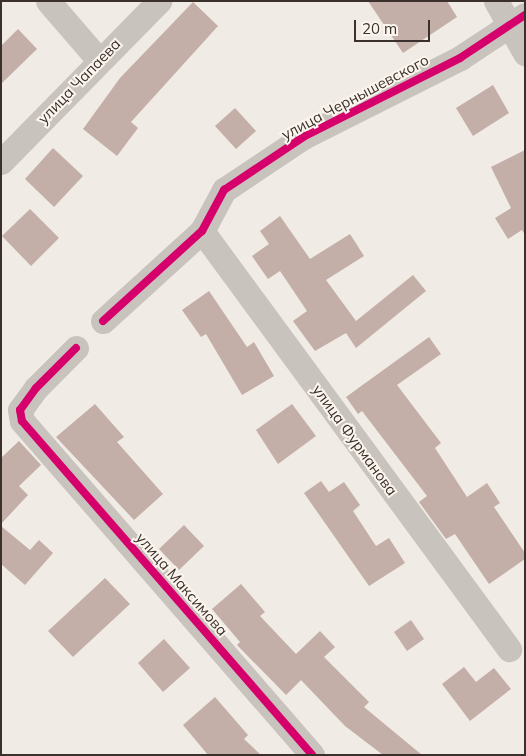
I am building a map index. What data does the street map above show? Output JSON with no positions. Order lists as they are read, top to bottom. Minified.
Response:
{"streets":{"street":["улица Чапаева","улица Чернышевского","улица Фурманова","улица Максимова"]},"crossings":[["улица Чернышевского","улица Фурманова"]],"scale_bar":"20 m"}
